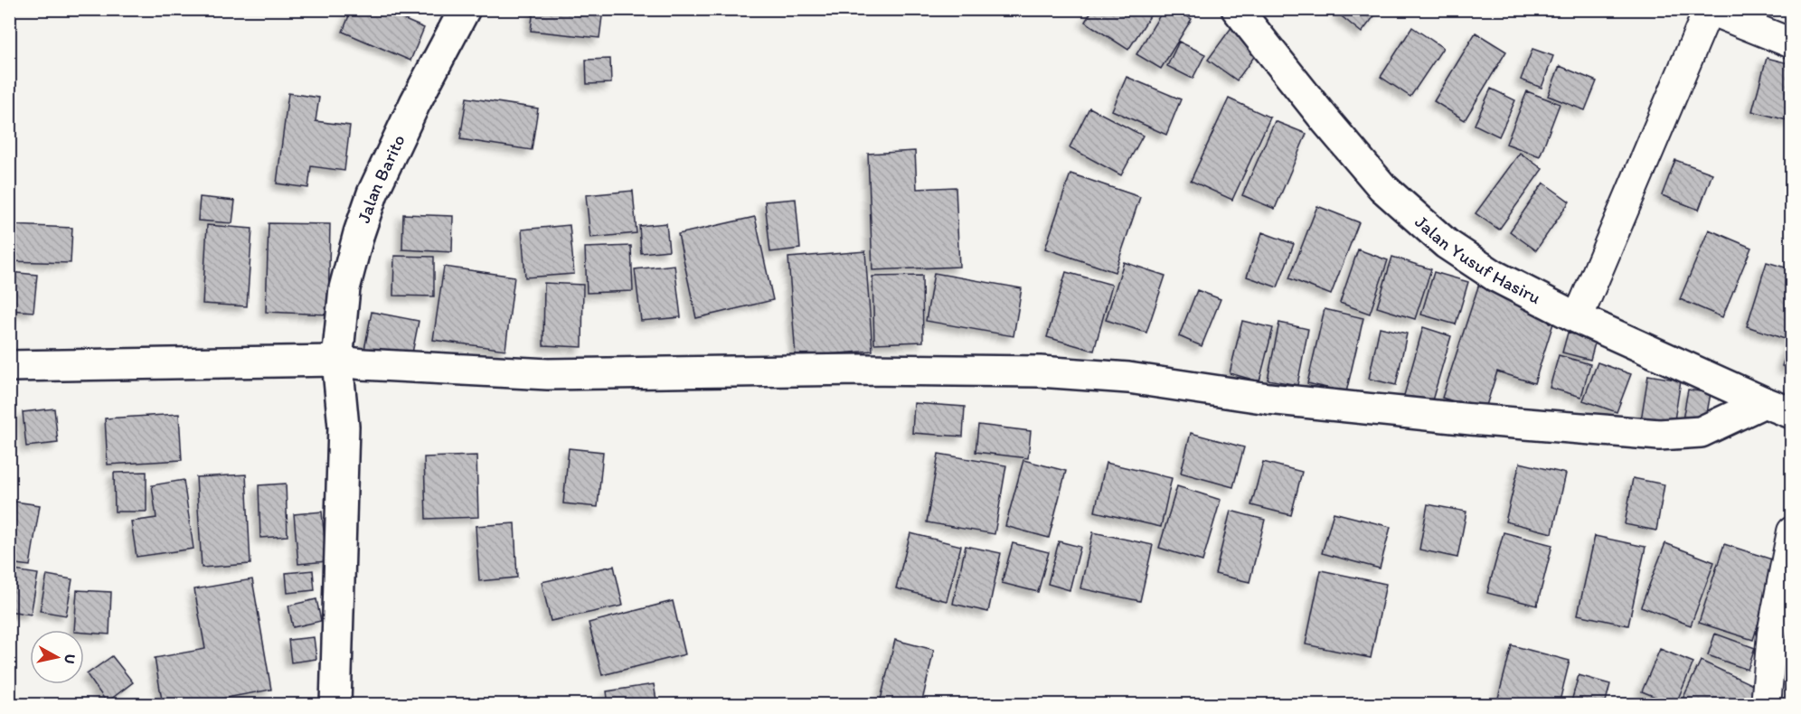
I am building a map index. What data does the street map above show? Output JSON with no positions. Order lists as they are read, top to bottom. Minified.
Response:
{"streets":{"street":["Jalan Barito","Jalan Yusuf Hasiru"]},"north":"right"}
